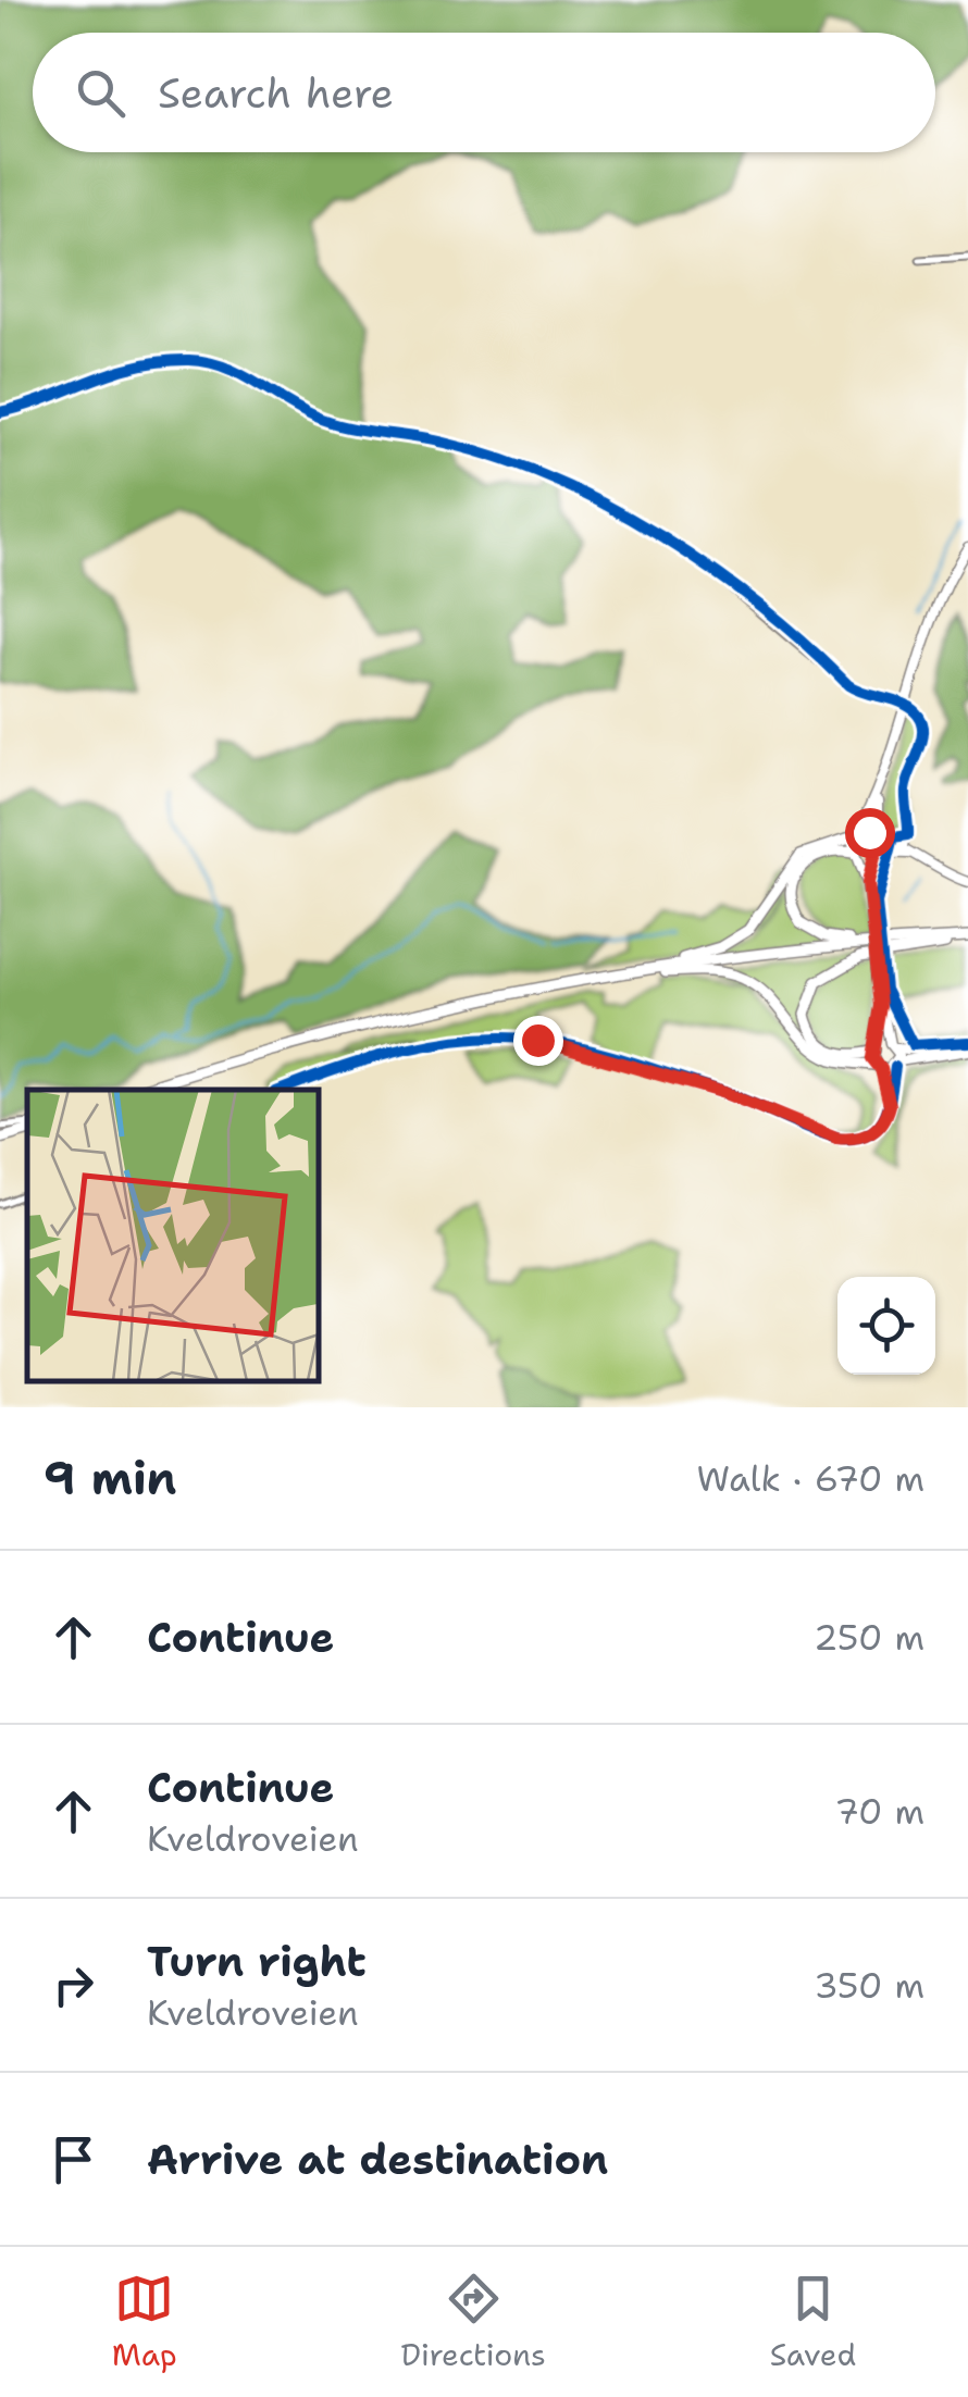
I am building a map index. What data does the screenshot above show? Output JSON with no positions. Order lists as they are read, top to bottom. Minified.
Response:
{"page":{"search":"Search here","heading":["9 min","Walk · 670 m"],"list":[["Continue","250 m"],["Continue","Kveldroveien","70 m"],["Turn right","Kveldroveien","350 m"],"Arrive at destination"],"nav":["Map","Directions","Saved"]}}
